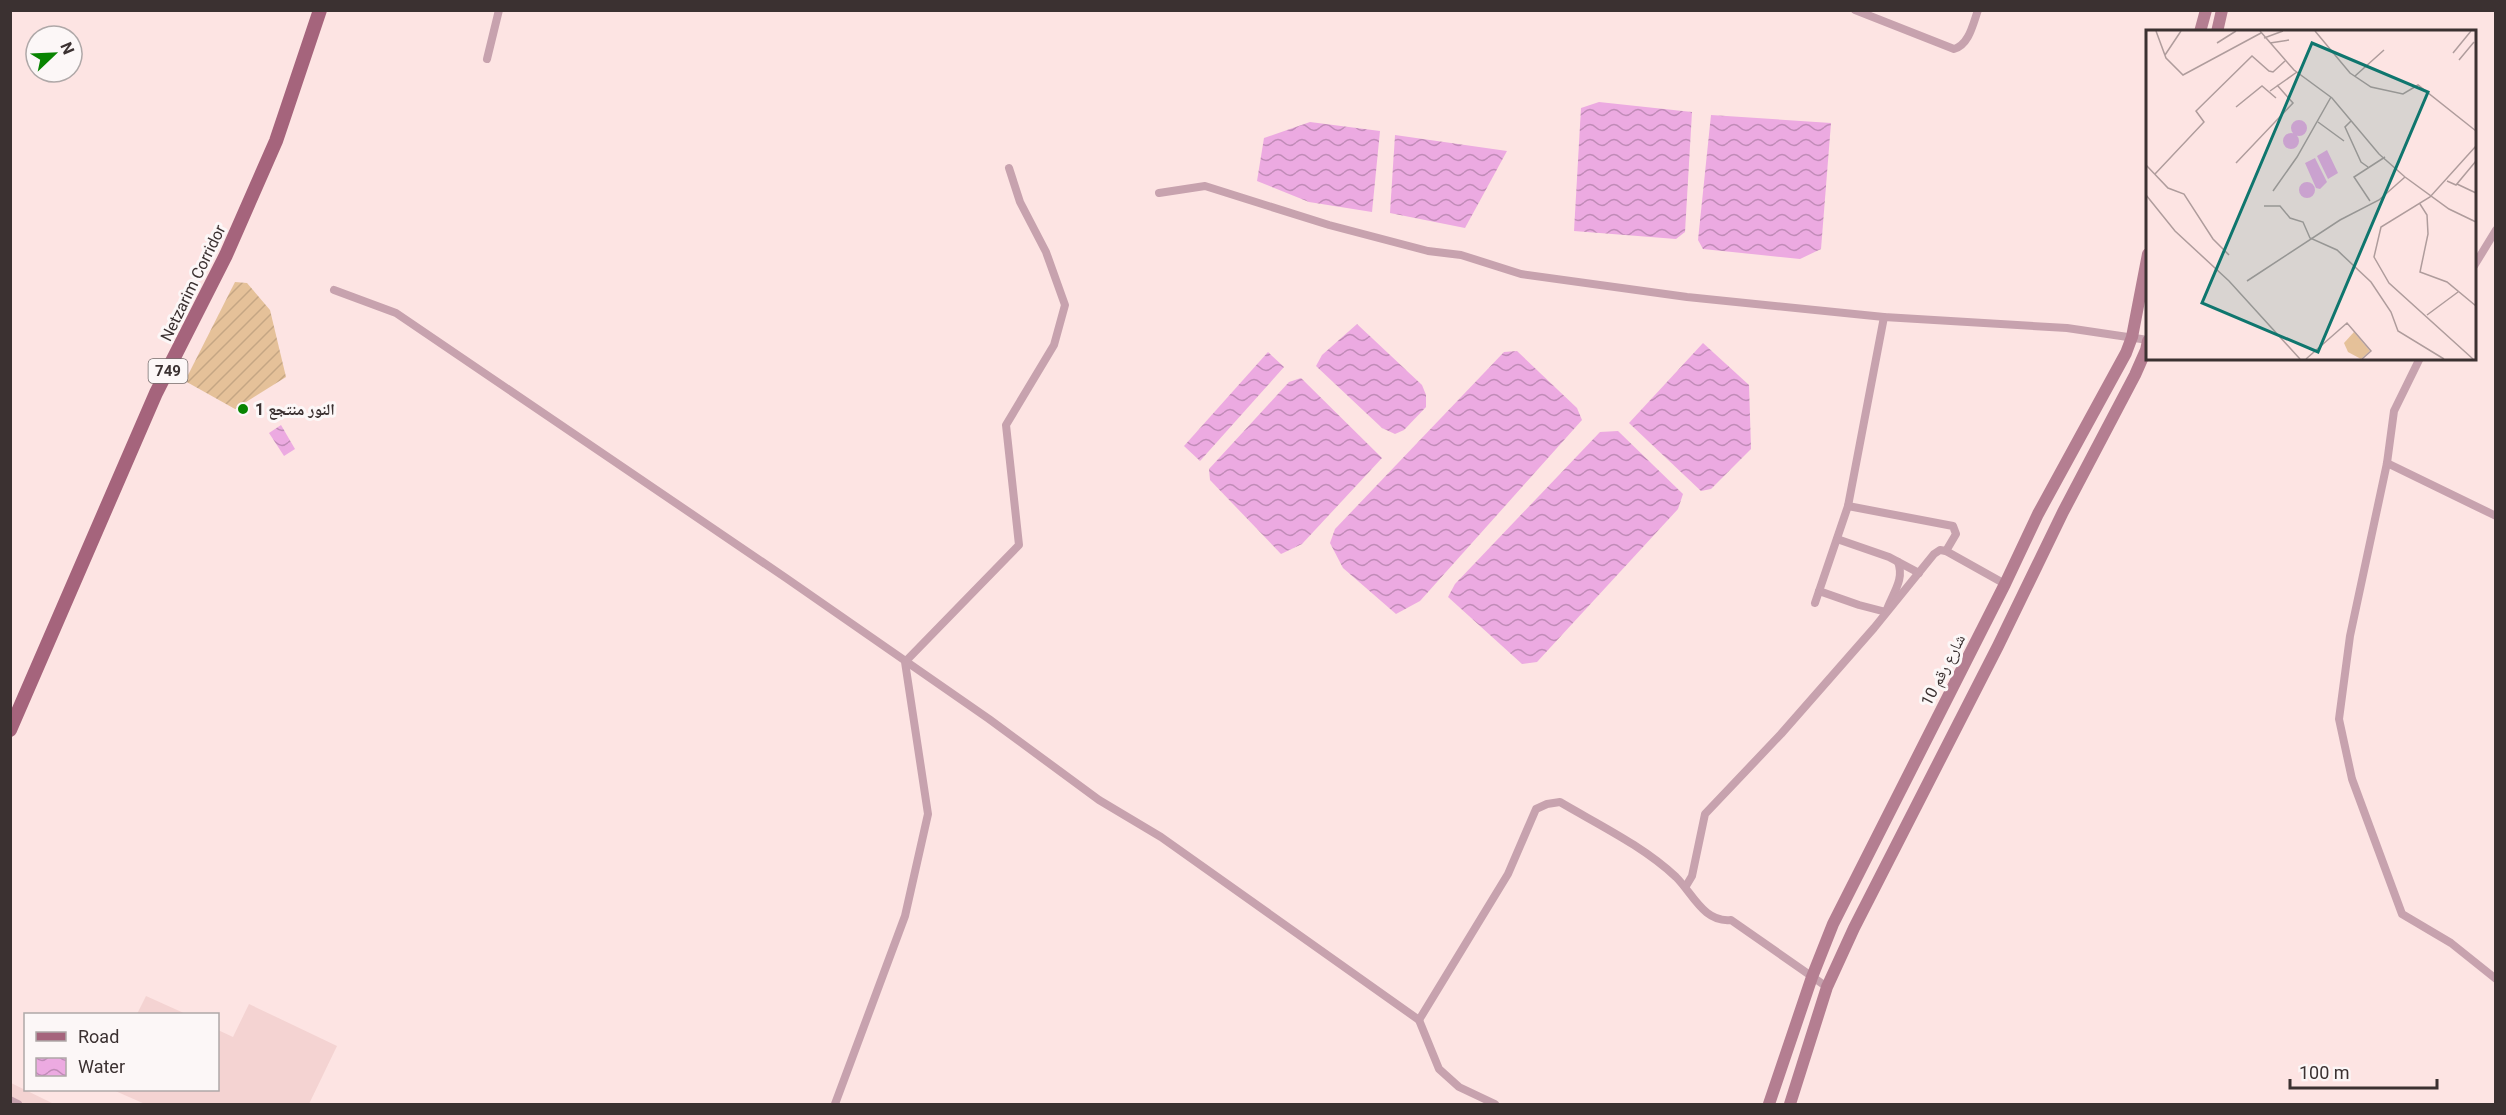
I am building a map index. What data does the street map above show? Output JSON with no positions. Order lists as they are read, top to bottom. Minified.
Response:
{"streets":{"main road":["Netzarim Corridor","749","شارع رقم 10"]},"places":["1 النور منتجع"],"legend":["Road","Water"],"scale_bar":"100 m","north":"top right"}
